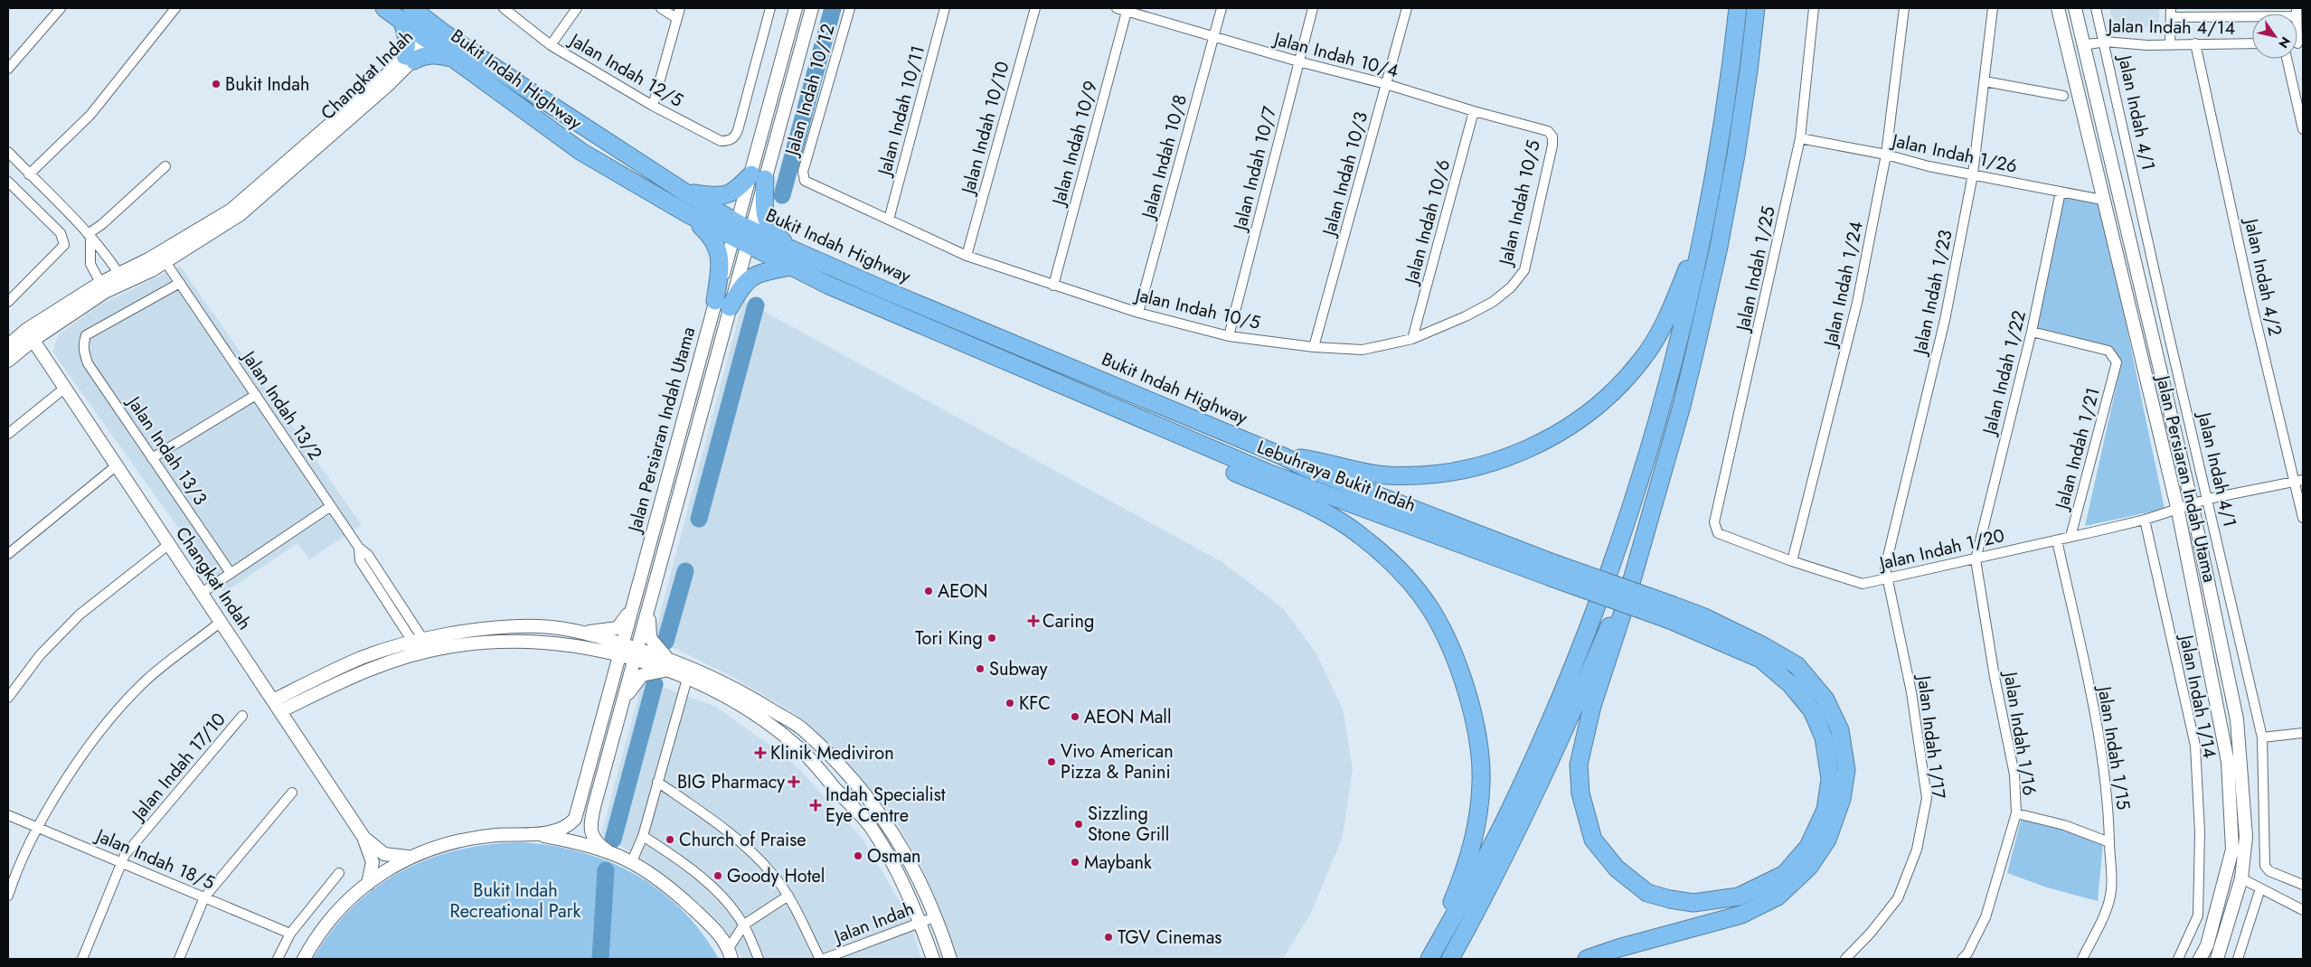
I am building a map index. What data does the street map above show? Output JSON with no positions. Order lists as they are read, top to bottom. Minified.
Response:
{"streets":{"highway":["Bukit Indah Highway","Lebuhraya Bukit Indah"],"main road":["Changkat Indah","Jalan Persiaran Indah Utama"],"street":["Jalan Indah 4/14","Jalan Indah 10/4","Jalan Indah 12/5","Jalan Indah 10/12","Jalan Indah 10/11","Jalan Indah 4/1","Jalan Indah 10/10","Jalan Indah 10/9","Jalan Indah 1/26","Jalan Indah 10/8","Jalan Indah 10/7","Jalan Indah 10/3","Jalan Indah 10/5","Jalan Indah 10/6","Jalan Indah 1/25","Jalan Indah 4/2","Jalan Indah 1/24","Jalan Indah 1/23","Jalan Indah 1/22","Jalan Indah 13/2","Jalan Indah 1/21","Jalan Indah 13/3","Jalan Indah 1/20","Jalan Indah 1/14","Jalan Indah 1/16","Jalan Indah 1/17","Jalan Indah 1/15","Jalan Indah 17/10","Jalan Indah 18/5","Jalan Indah"]},"crossings":[["Jalan Indah 4/14","Jalan Indah 4/1"],["Jalan Indah 4/14","Jalan Indah 4/2"],["Jalan Indah 4/14","Jalan Persiaran Indah Utama"],["Jalan Indah 10/4","Jalan Indah 10/9"],["Jalan Indah 10/4","Jalan Indah 10/8"],["Jalan Indah 10/4","Jalan Indah 10/7"],["Jalan Indah 10/4","Jalan Indah 10/3"],["Jalan Indah 10/4","Jalan Indah 10/5"],["Jalan Indah 10/4","Jalan Indah 10/6"],["Changkat Indah","Bukit Indah Highway"],["Changkat Indah","Jalan Indah 13/2"],["Changkat Indah","Jalan Persiaran Indah Utama"],["Bukit Indah Highway","Jalan Persiaran Indah Utama"],["Bukit Indah Highway","Lebuhraya Bukit Indah"],["Jalan Indah 10/12","Jalan Indah 10/5"],["Jalan Indah 10/11","Jalan Indah 10/5"],["Jalan Indah 4/1","Jalan Indah 1/20"],["Jalan Indah 10/10","Jalan Indah 10/5"],["Jalan Indah 10/9","Jalan Indah 10/5"],["Jalan Indah 1/26","Jalan Indah 1/25"],["Jalan Indah 1/26","Jalan Indah 1/24"],["Jalan Indah 1/26","Jalan Indah 1/23"],["Jalan Indah 1/26","Jalan Indah 1/22"],["Jalan Indah 1/26","Jalan Persiaran Indah Utama"],["Jalan Indah 10/8","Jalan Indah 10/5"],["Jalan Indah 10/7","Jalan Indah 10/5"],["Jalan Indah 10/3","Jalan Indah 10/5"],["Jalan Indah 10/5","Jalan Indah 10/6"],["Jalan Indah 1/25","Jalan Indah 1/20"],["Jalan Indah 4/2","Jalan Indah 1/20"],["Jalan Indah 1/24","Jalan Indah 1/20"],["Jalan Indah 1/23","Jalan Indah 1/20"],["Jalan Indah 1/23","Jalan Indah 1/17"],["Jalan Indah 1/22","Jalan Indah 1/21"],["Jalan Indah 1/22","Jalan Indah 1/20"],["Jalan Indah 1/22","Jalan Indah 1/16"],["Jalan Indah 13/2","Jalan Indah 13/3"],["Jalan Persiaran Indah Utama","Jalan Indah 1/20"],["Jalan Indah 1/21","Jalan Indah 1/20"],["Jalan Indah 1/20","Jalan Indah 1/14"],["Jalan Indah 1/20","Jalan Indah 1/16"],["Jalan Indah 1/20","Jalan Indah 1/17"],["Jalan Indah 1/20","Jalan Indah 1/15"],["Jalan Indah 17/10","Jalan Indah 18/5"]],"parks":["Bukit Indah Recreational Park"],"places":{"other":["Bukit Indah","AEON","Tori King","Subway","KFC","AEON Mall","Vivo American Pizza & Panini","Sizzling Stone Grill","Church of Praise","Osman","Maybank","Goody Hotel","TGV Cinemas"],"health":["Caring","Klinik Mediviron","BIG Pharmacy","Indah Specialist Eye Centre"]},"north":"bottom right"}
